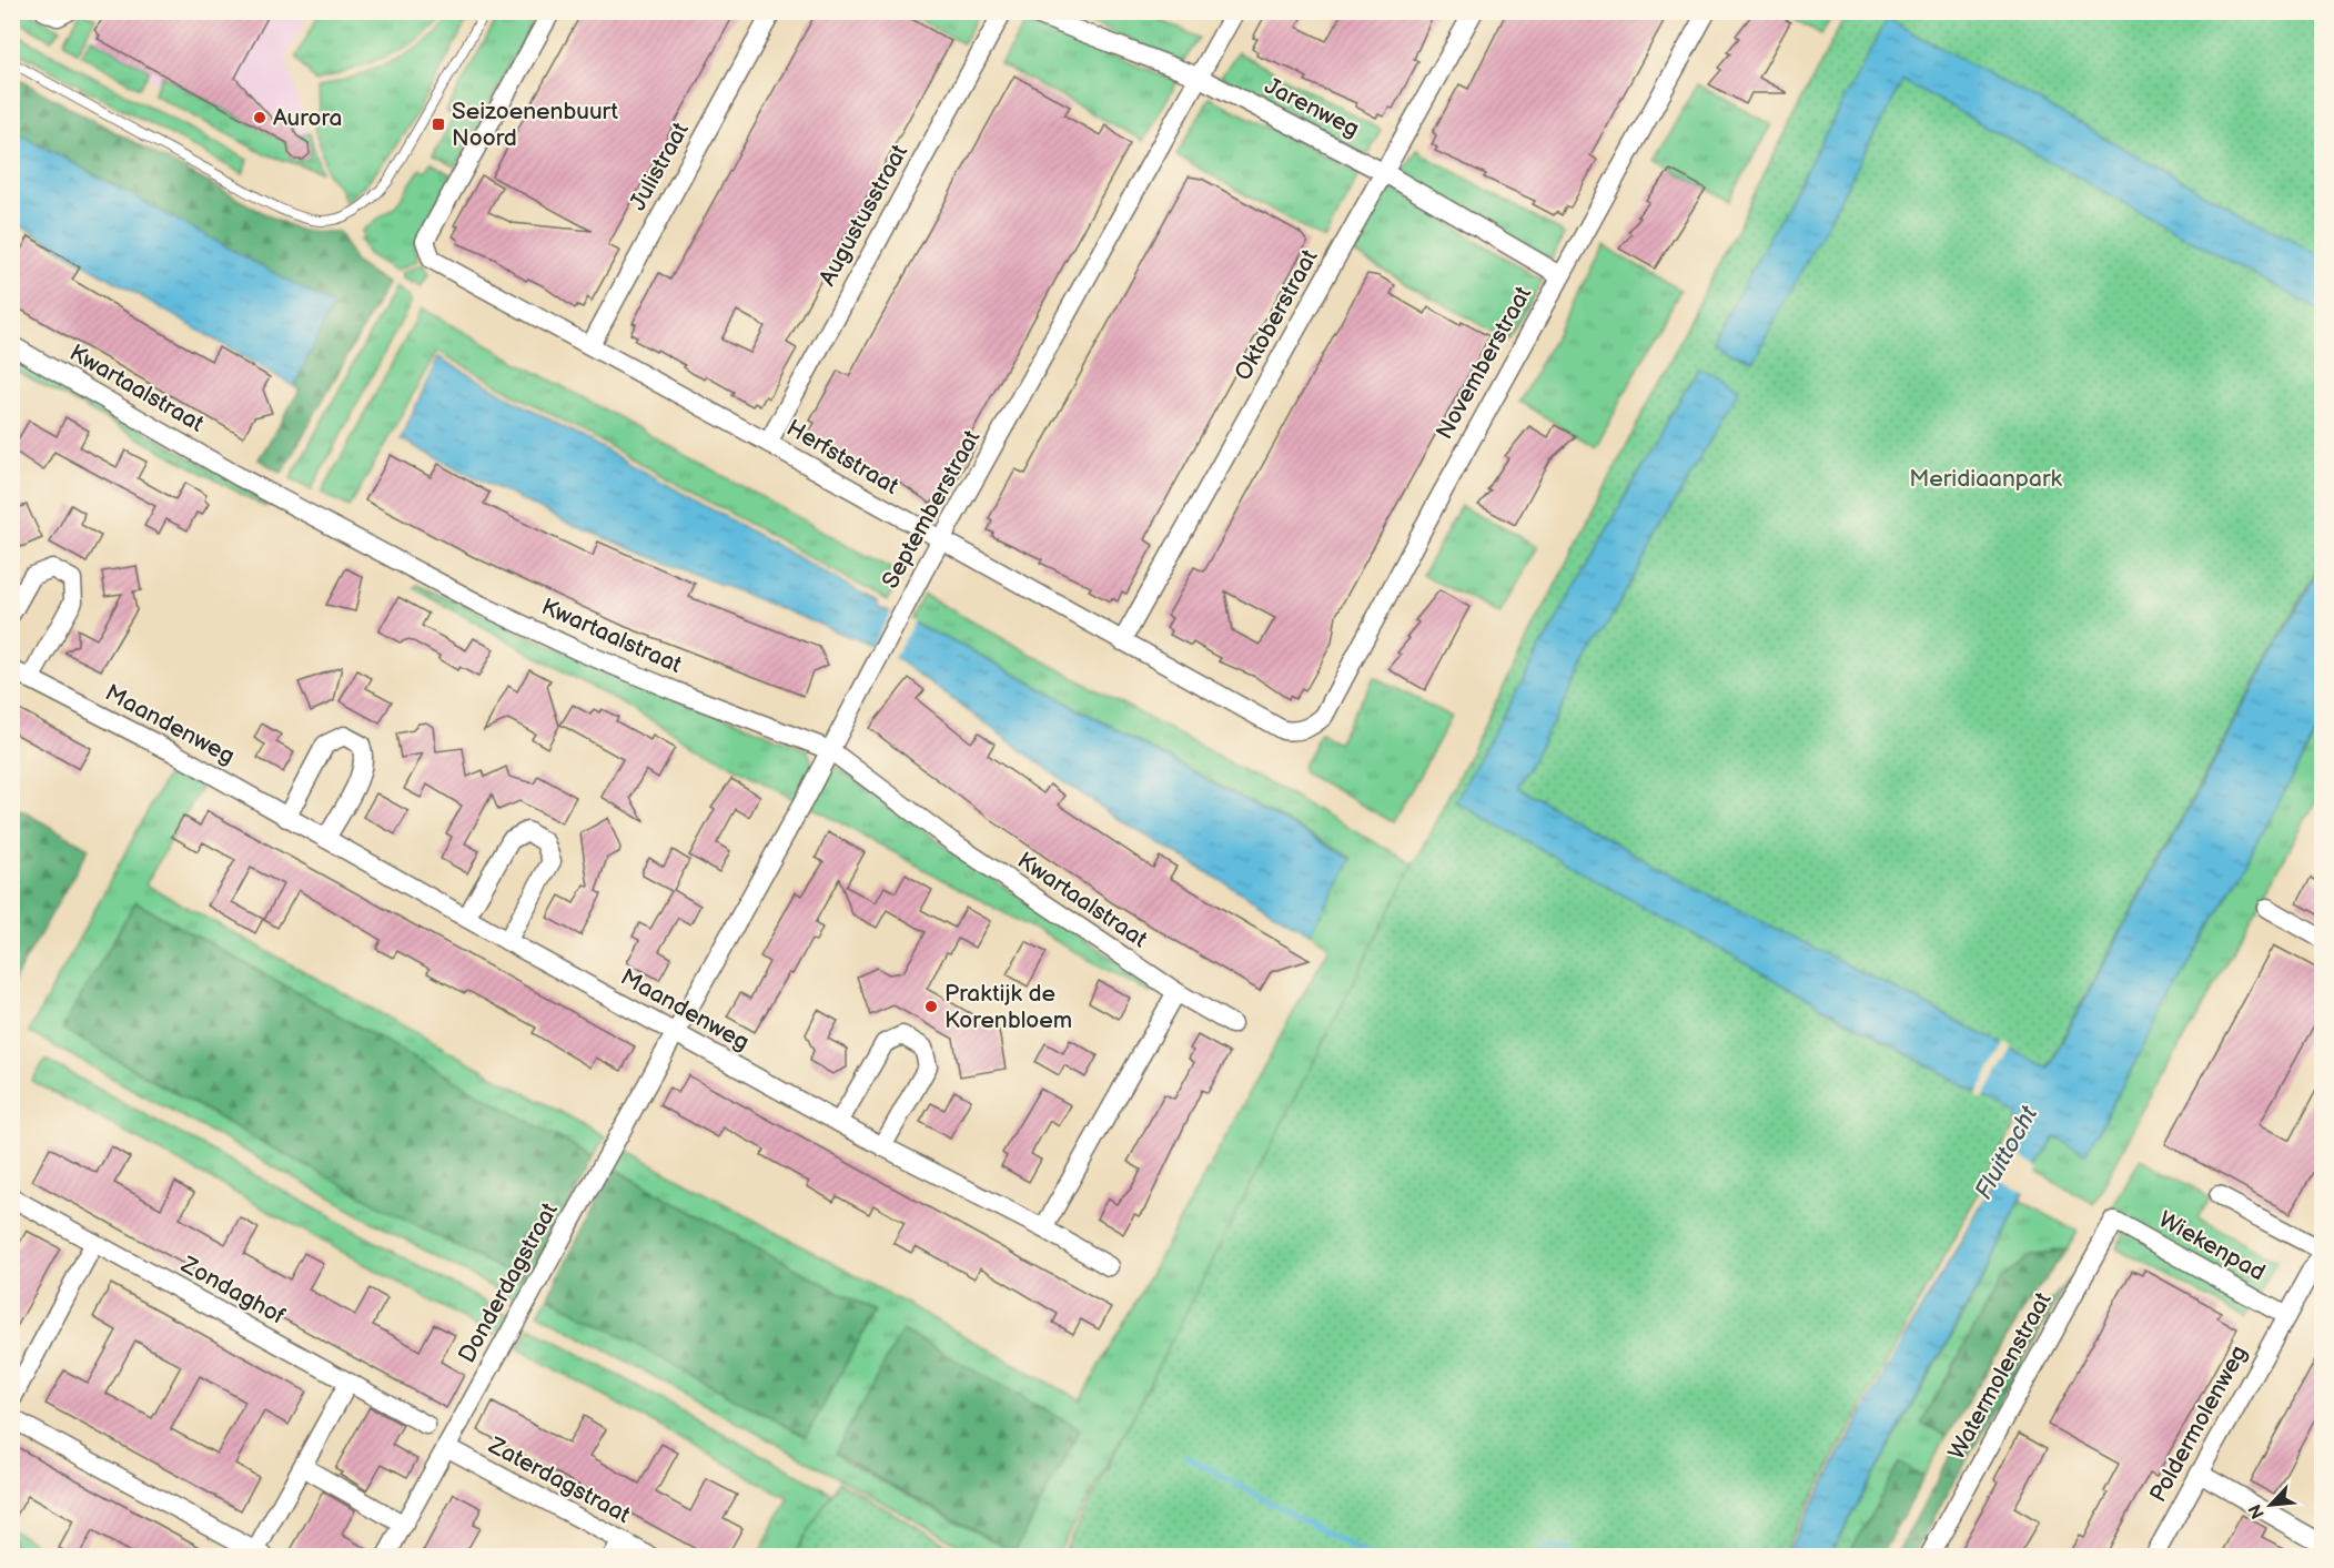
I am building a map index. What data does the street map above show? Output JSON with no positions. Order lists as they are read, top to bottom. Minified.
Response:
{"streets":{"street":["Jarenweg","Julistraat","Augustusstraat","Oktoberstraat","Novemberstraat","Kwartaalstraat","Herfststraat","Septemberstraat","Maandenweg","Wiekenpad","Donderdagstraat","Zondaghof","Watermolenstraat","Poldermolenweg","Zaterdagstraat"]},"crossings":[["Jarenweg","Oktoberstraat"],["Jarenweg","Novemberstraat"],["Jarenweg","Septemberstraat"],["Julistraat","Herfststraat"],["Augustusstraat","Herfststraat"],["Oktoberstraat","Herfststraat"],["Novemberstraat","Herfststraat"],["Kwartaalstraat","Septemberstraat"],["Herfststraat","Septemberstraat"],["Septemberstraat","Maandenweg"],["Septemberstraat","Donderdagstraat"],["Maandenweg","Donderdagstraat"],["Wiekenpad","Watermolenstraat"],["Wiekenpad","Poldermolenweg"],["Donderdagstraat","Zaterdagstraat"]],"water":["Fluittocht"],"parks":["Meridiaanpark"],"places":{"other":["Aurora","Praktijk de Korenbloem"],"transit":["Seizoenenbuurt Noord"]},"north":"bottom left"}
